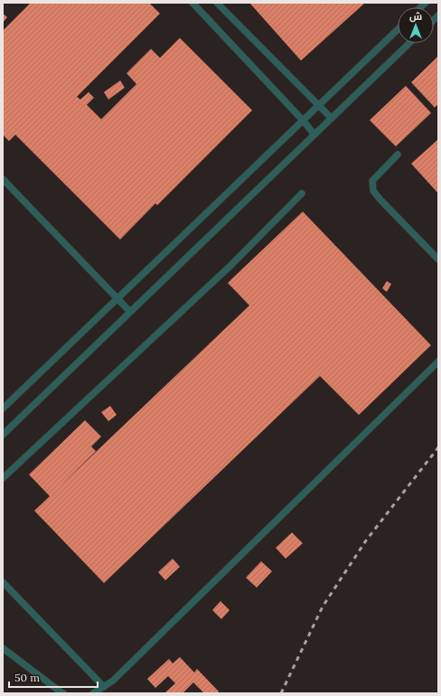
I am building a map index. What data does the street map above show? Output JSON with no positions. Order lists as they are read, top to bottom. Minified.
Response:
{"scale_bar":"50 m","north":"top"}
